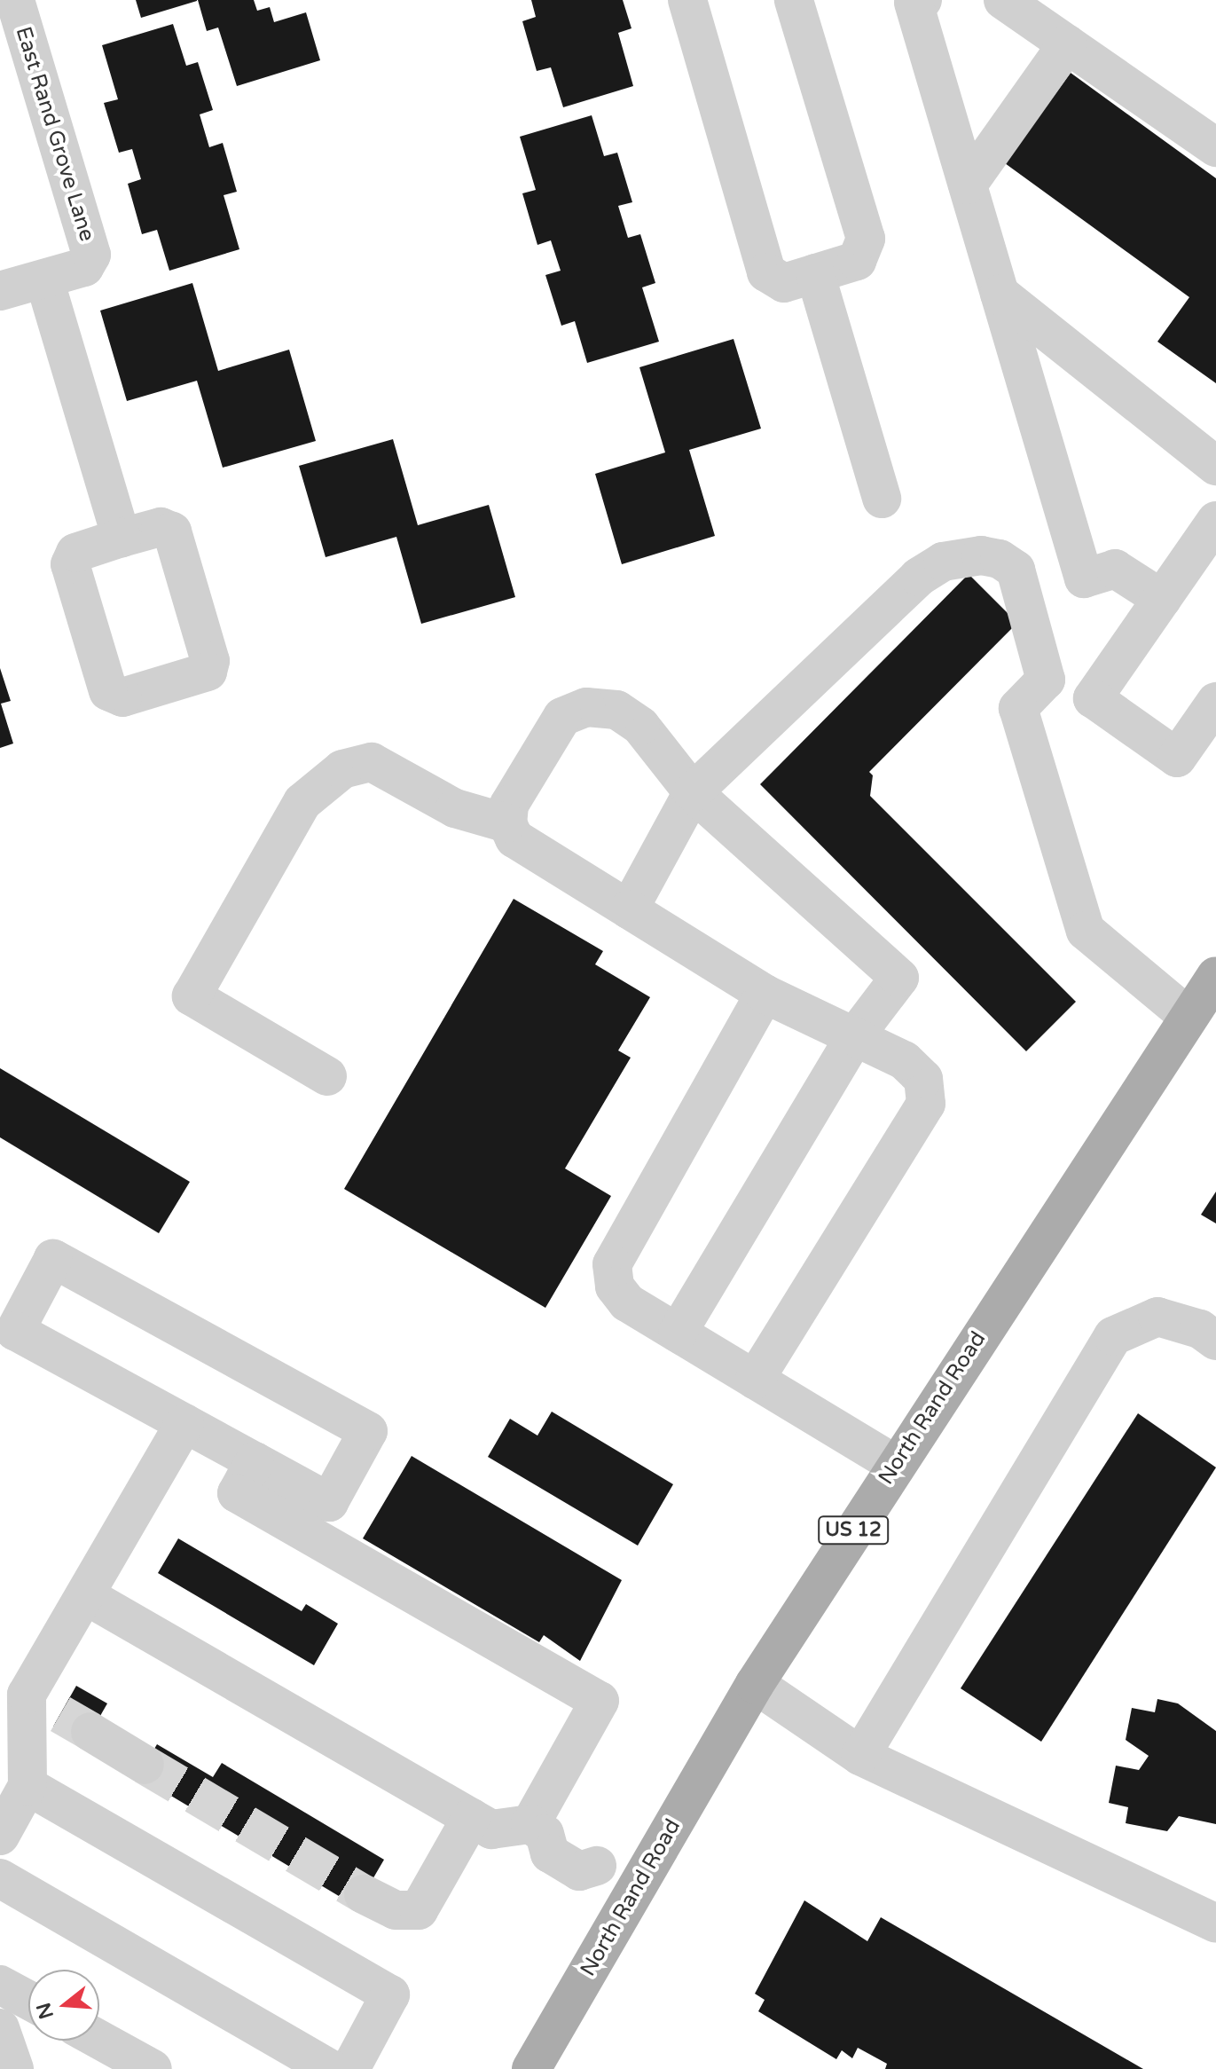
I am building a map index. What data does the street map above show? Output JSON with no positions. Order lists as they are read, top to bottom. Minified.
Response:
{"streets":{"main road":["North Rand Road","US 12"],"street":["East Rand Grove Lane"]},"north":"left"}
